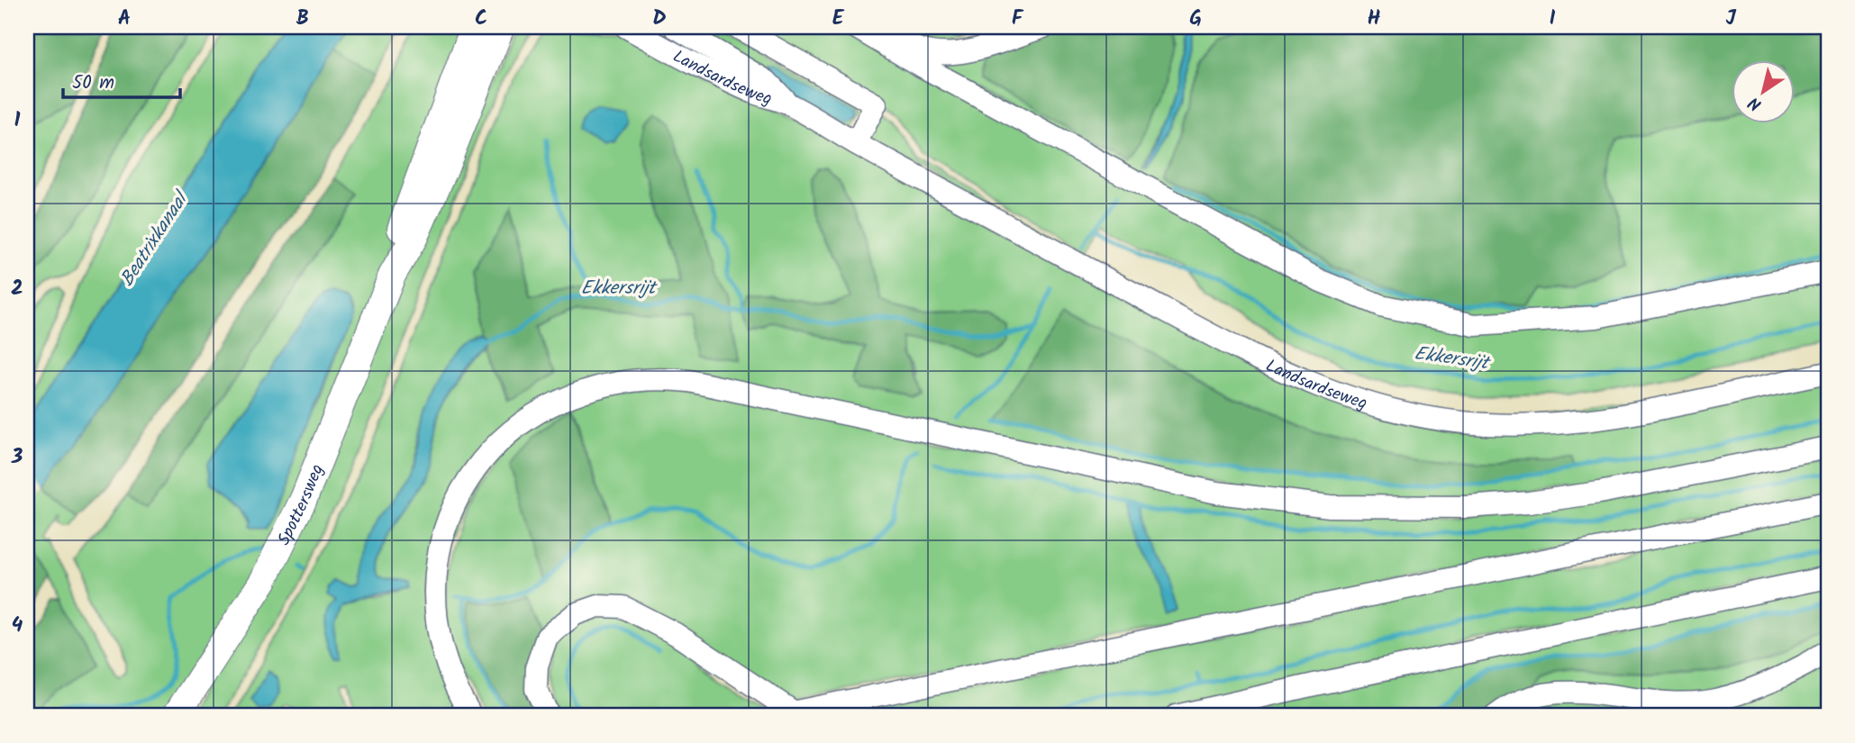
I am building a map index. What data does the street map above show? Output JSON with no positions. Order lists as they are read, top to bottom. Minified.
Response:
{"streets":{"main road":["Spottersweg"],"street":["Landsardseweg"]},"water":["Beatrixkanaal","Ekkersrijt"],"scale_bar":"50 m","north":"bottom left","grid":{"columns":["A","B","C","D","E","F","G","H","I","J"],"rows":["1","2","3","4"]}}
